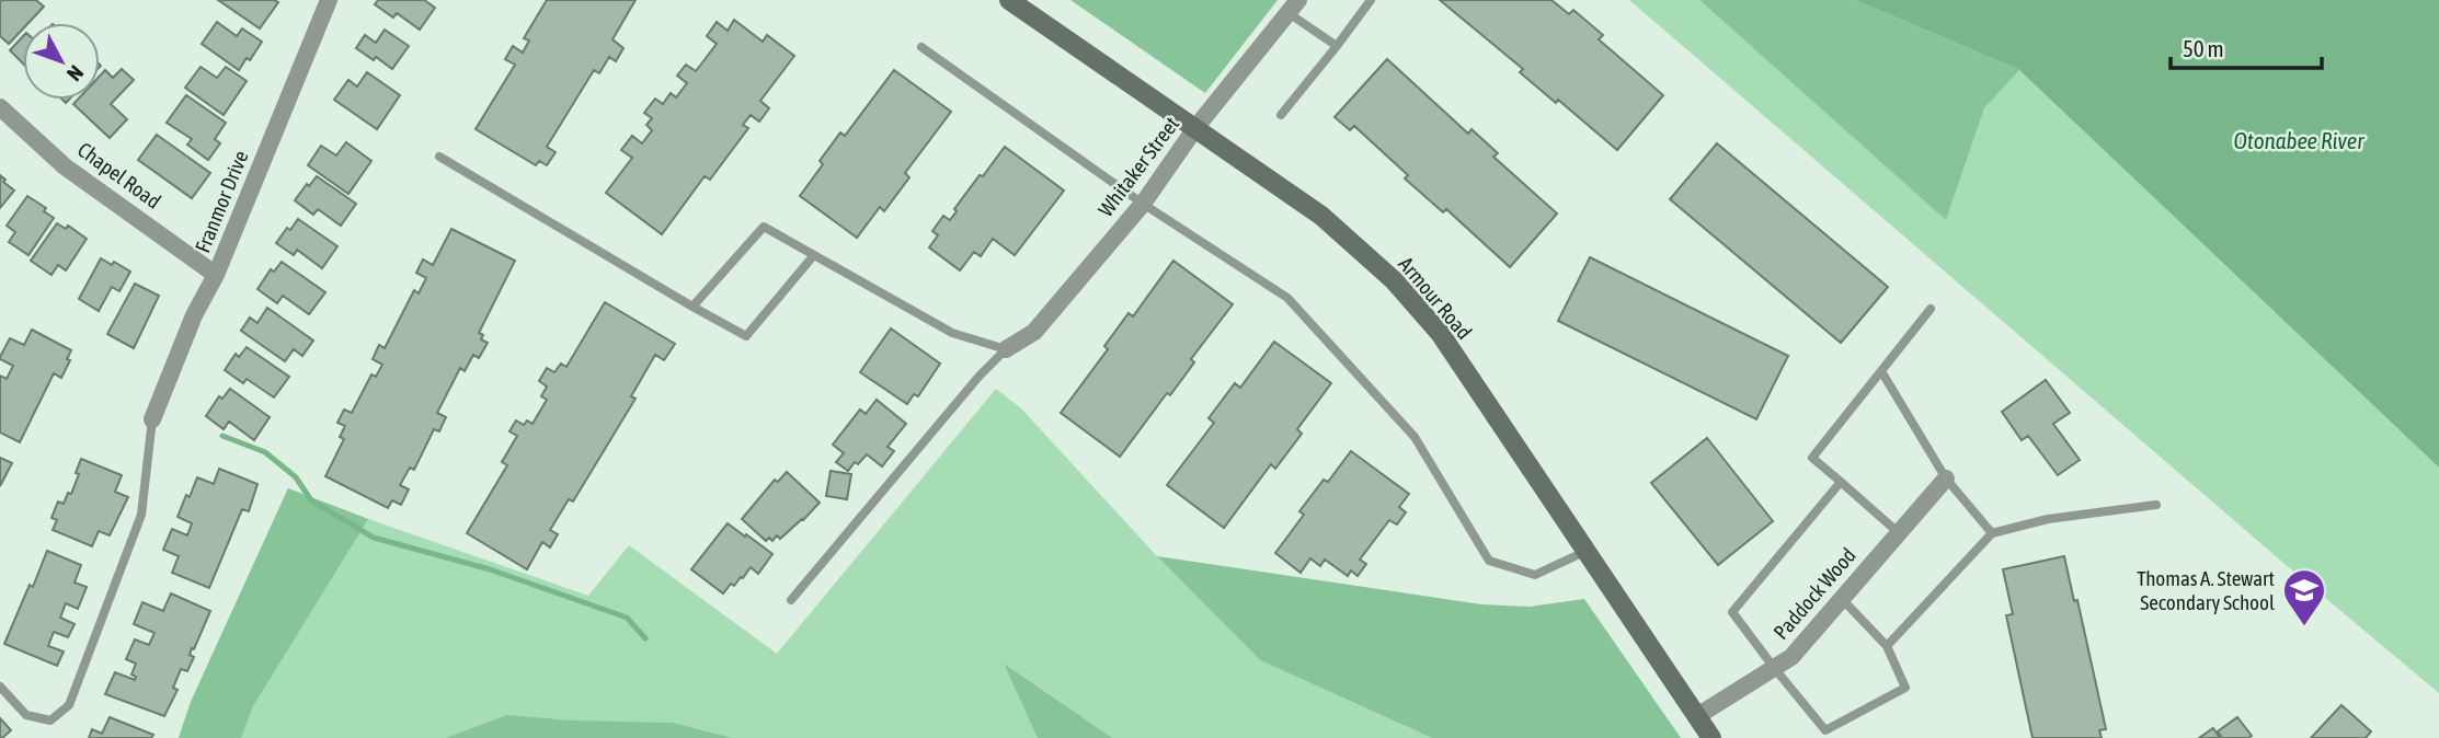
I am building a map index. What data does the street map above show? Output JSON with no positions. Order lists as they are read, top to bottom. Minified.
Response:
{"streets":{"main road":["Armour Road"],"street":["Whitaker Street","Chapel Road","Franmor Drive","Paddock Wood"]},"crossings":[["Whitaker Street","Armour Road"],["Chapel Road","Franmor Drive"],["Armour Road","Paddock Wood"]],"water":["Otonabee River"],"places":{"school or university":["Thomas A. Stewart Secondary School"]},"scale_bar":"50 m","north":"bottom right"}
